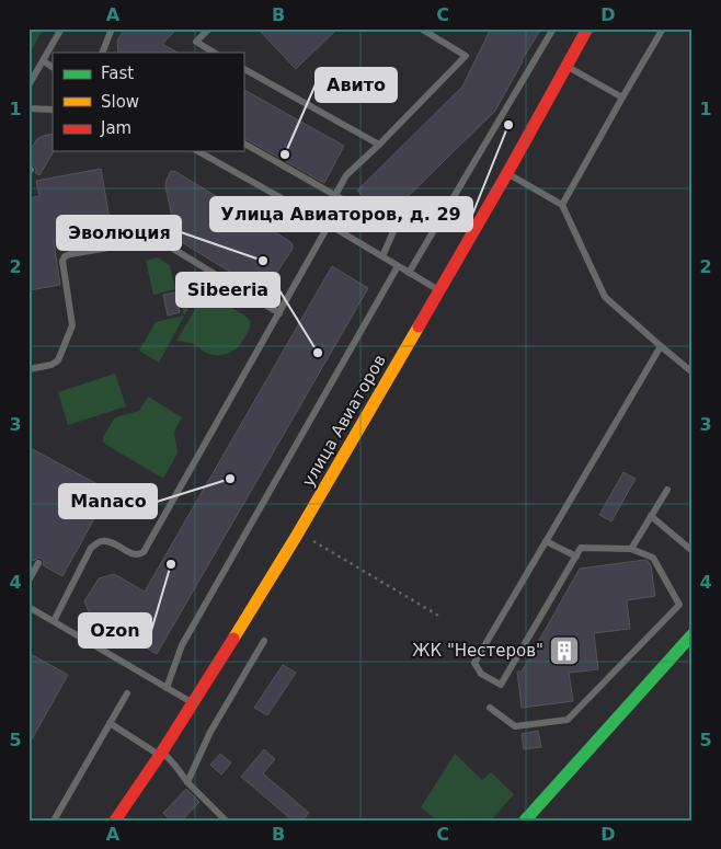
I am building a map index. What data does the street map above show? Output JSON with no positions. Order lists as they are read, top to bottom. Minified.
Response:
{"streets":{"main road":["улица Авиаторов"]},"places":{"other":["Улица Авиаторов, д. 29","Авито","Эволюция","Sibeeria","Manaco","Ozon"],"building":["ЖК \"Нестеров\""]},"legend":["Fast","Slow","Jam"],"grid":{"columns":["A","B","C","D"],"rows":["1","2","3","4","5"]}}
